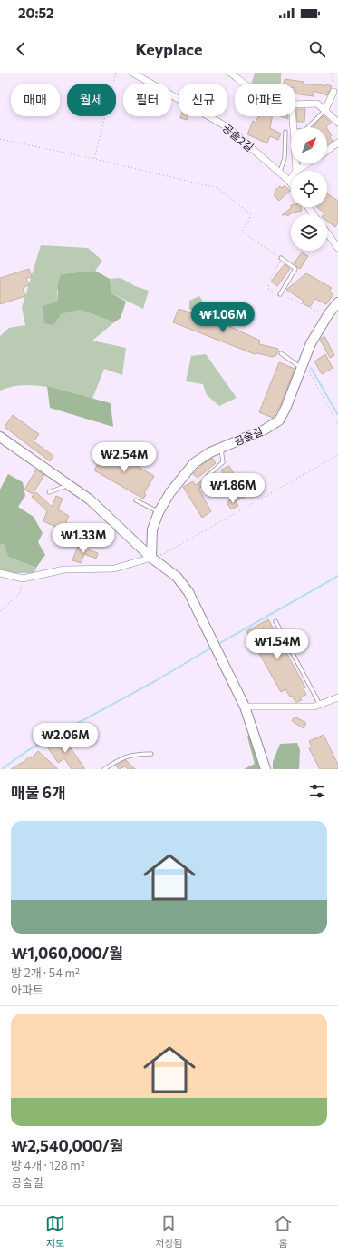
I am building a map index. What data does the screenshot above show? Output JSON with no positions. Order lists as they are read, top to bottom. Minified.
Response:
{"streets":{"street":["공술2길","공술길"]},"north":"top right","page":{"status":"20:52","header":"Keyplace","chip":["매매","월세","필터","신규","아파트"],"price":["₩1.06M","₩2.54M","₩1.86M","₩1.33M","₩1.54M","₩2.06M"],"heading":"매물 6개","list":[{"name":"₩1,060,000/월","note":"방 2개 · 54 m² · 아파트"},{"name":"₩2,540,000/월","note":"방 4개 · 128 m² · 공술길"}],"tabs":["지도","저장됨","홈"]}}
